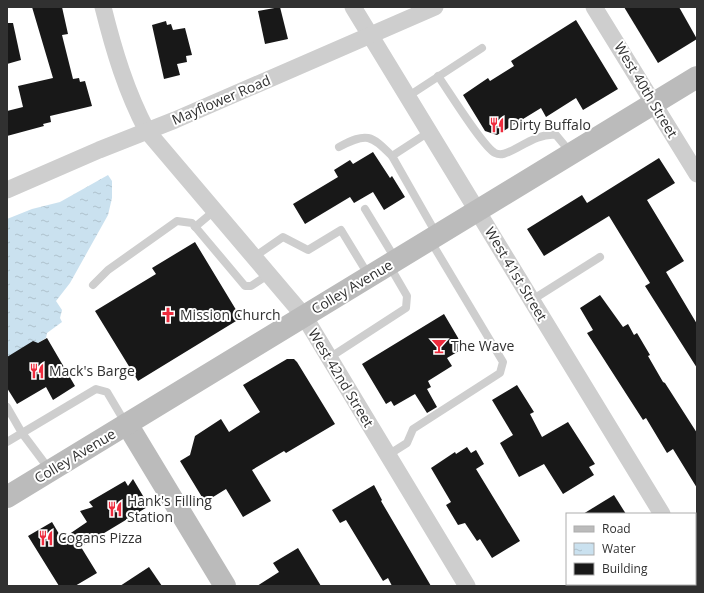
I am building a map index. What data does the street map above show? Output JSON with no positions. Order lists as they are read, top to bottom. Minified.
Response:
{"streets":{"main road":["Colley Avenue"],"street":["West 40th Street","Mayflower Road","West 41st Street","West 42nd Street"]},"crossings":[["West 40th Street","Colley Avenue"],["Mayflower Road","West 41st Street"],["Mayflower Road","West 42nd Street"],["West 41st Street","Colley Avenue"],["Colley Avenue","West 42nd Street"]],"places":{"restaurant":["Dirty Buffalo","Mack's Barge","Hank's Filling Station","Cogans Pizza"],"church":["Mission Church"],"bar":["The Wave"]},"legend":["Road","Water","Building"]}
